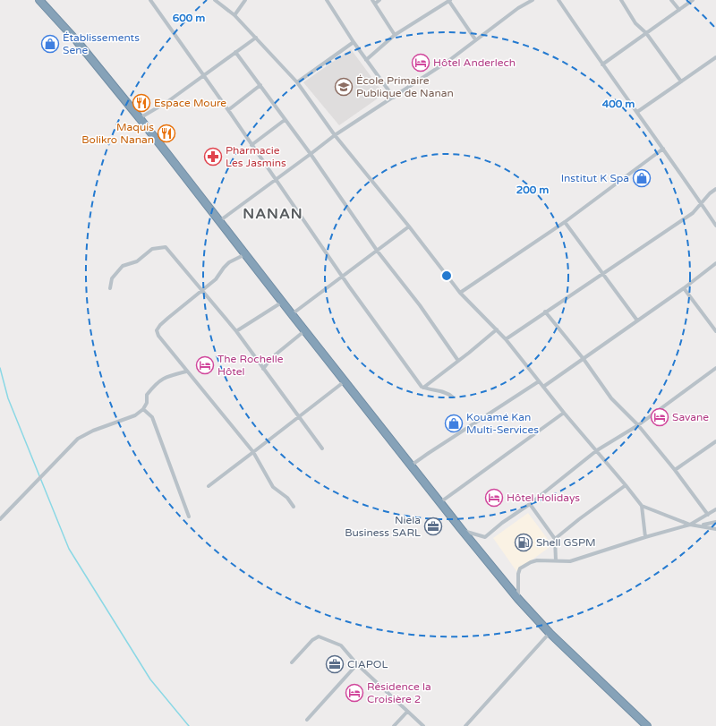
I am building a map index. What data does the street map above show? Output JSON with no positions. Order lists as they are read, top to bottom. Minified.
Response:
{"districts":["NANAN"],"places":{"shop":["Établissements Sene","Institut K Spa","Kouamé Kan Multi-Services"],"hotel":["Hôtel Anderlech","The Rochelle Hôtel","Savane","Hôtel Holidays","Résidence la Croisière 2"],"school or university":["École Primaire Publique de Nanan"],"restaurant":["Espace Moure","Maquis Bolikro Nanan"],"pharmacy":["Pharmacie Les Jasmins"],"office":["Niela Business SARL","CIAPOL"],"fuel station":["Shell GSPM"]},"rings":["600 m","400 m","200 m"]}
